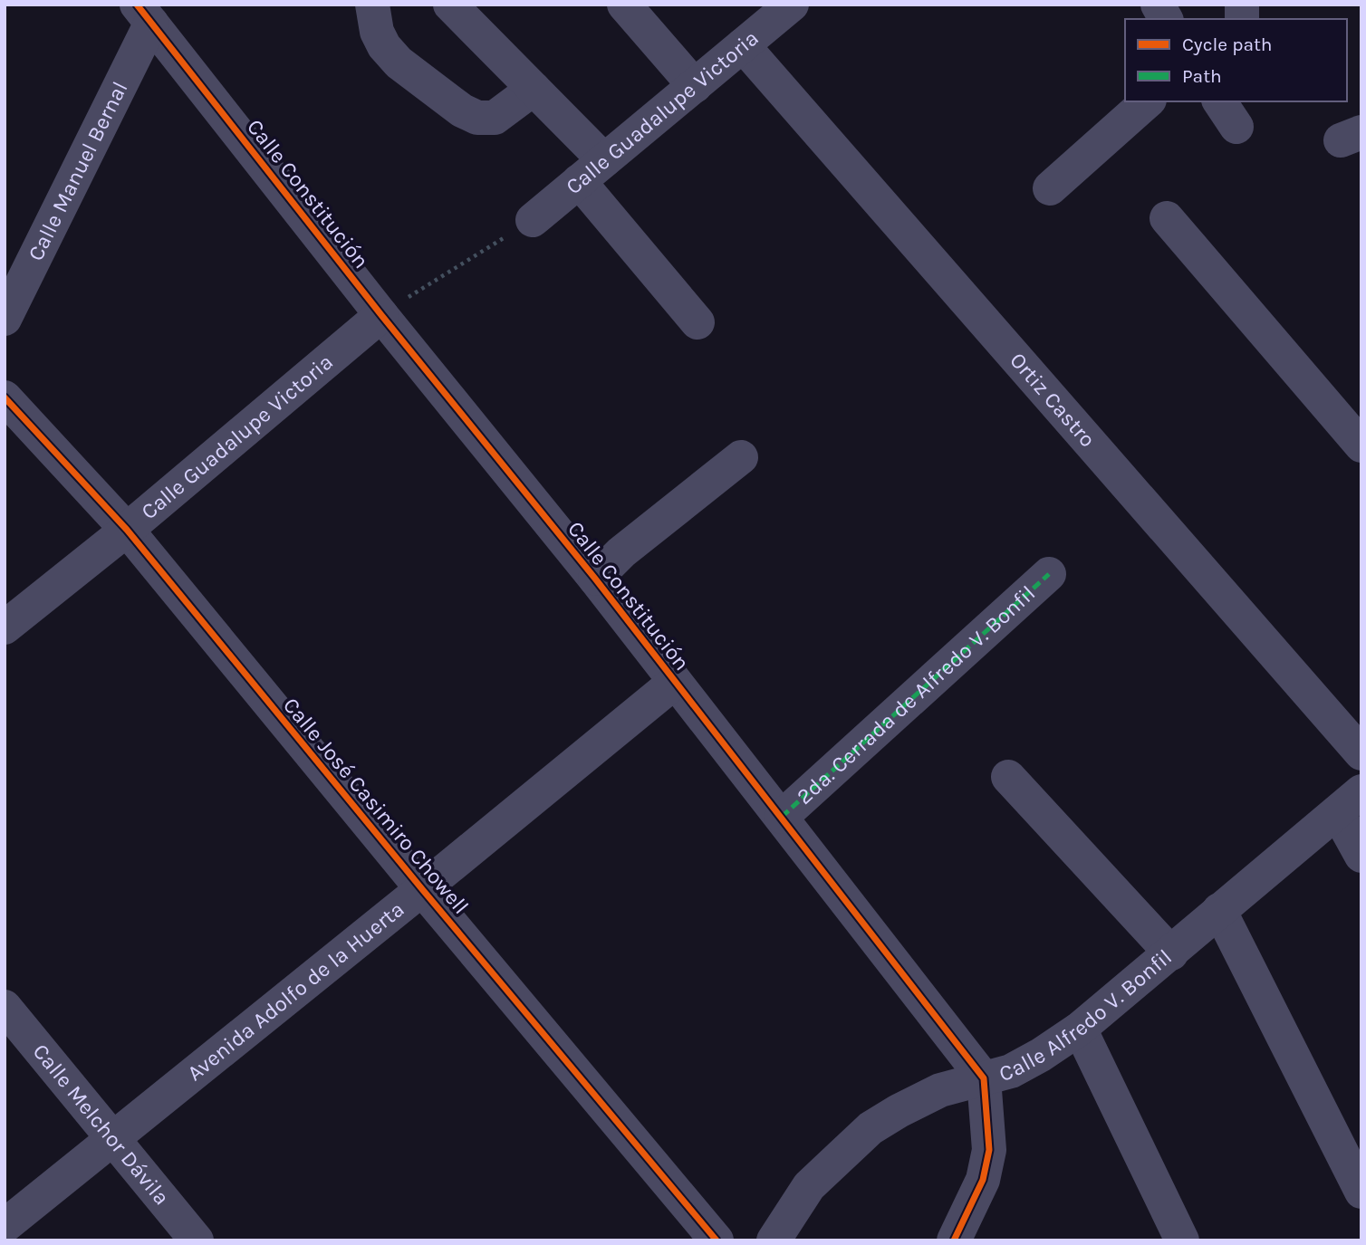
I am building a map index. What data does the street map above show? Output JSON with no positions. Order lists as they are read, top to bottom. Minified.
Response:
{"streets":{"street":["Calle Guadalupe Victoria","Calle Manuel Bernal","Calle Constitución","Ortiz Castro","2da. Cerrada de Alfredo V. Bonfil","Calle José Casimiro Chowell","Avenida Adolfo de la Huerta","Calle Alfredo V. Bonfil","Calle Melchor Dávila"]},"crossings":[["Calle Guadalupe Victoria","Calle Constitución"],["Calle Guadalupe Victoria","Ortiz Castro"],["Calle Guadalupe Victoria","Calle José Casimiro Chowell"],["Calle Manuel Bernal","Calle Constitución"],["Calle Constitución","2da. Cerrada de Alfredo V. Bonfil"],["Calle Constitución","Avenida Adolfo de la Huerta"],["Calle Constitución","Calle Alfredo V. Bonfil"],["Calle José Casimiro Chowell","Avenida Adolfo de la Huerta"],["Avenida Adolfo de la Huerta","Calle Melchor Dávila"]],"legend":["Cycle path","Path"]}
